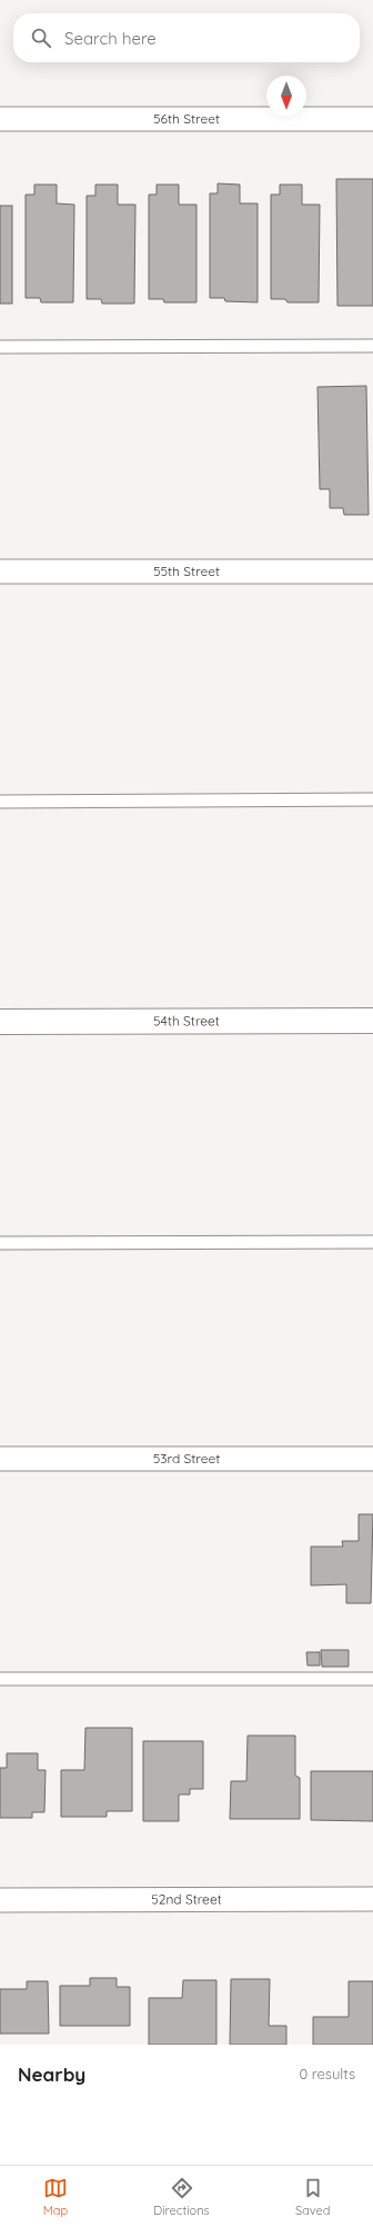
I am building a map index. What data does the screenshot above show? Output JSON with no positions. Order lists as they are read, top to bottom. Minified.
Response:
{"streets":{"street":["56th Street","55th Street","54th Street","53rd Street","52nd Street"]},"north":"bottom","page":{"search":"Search here","heading":["Nearby","0 results"],"nav":["Map","Directions","Saved"]}}
